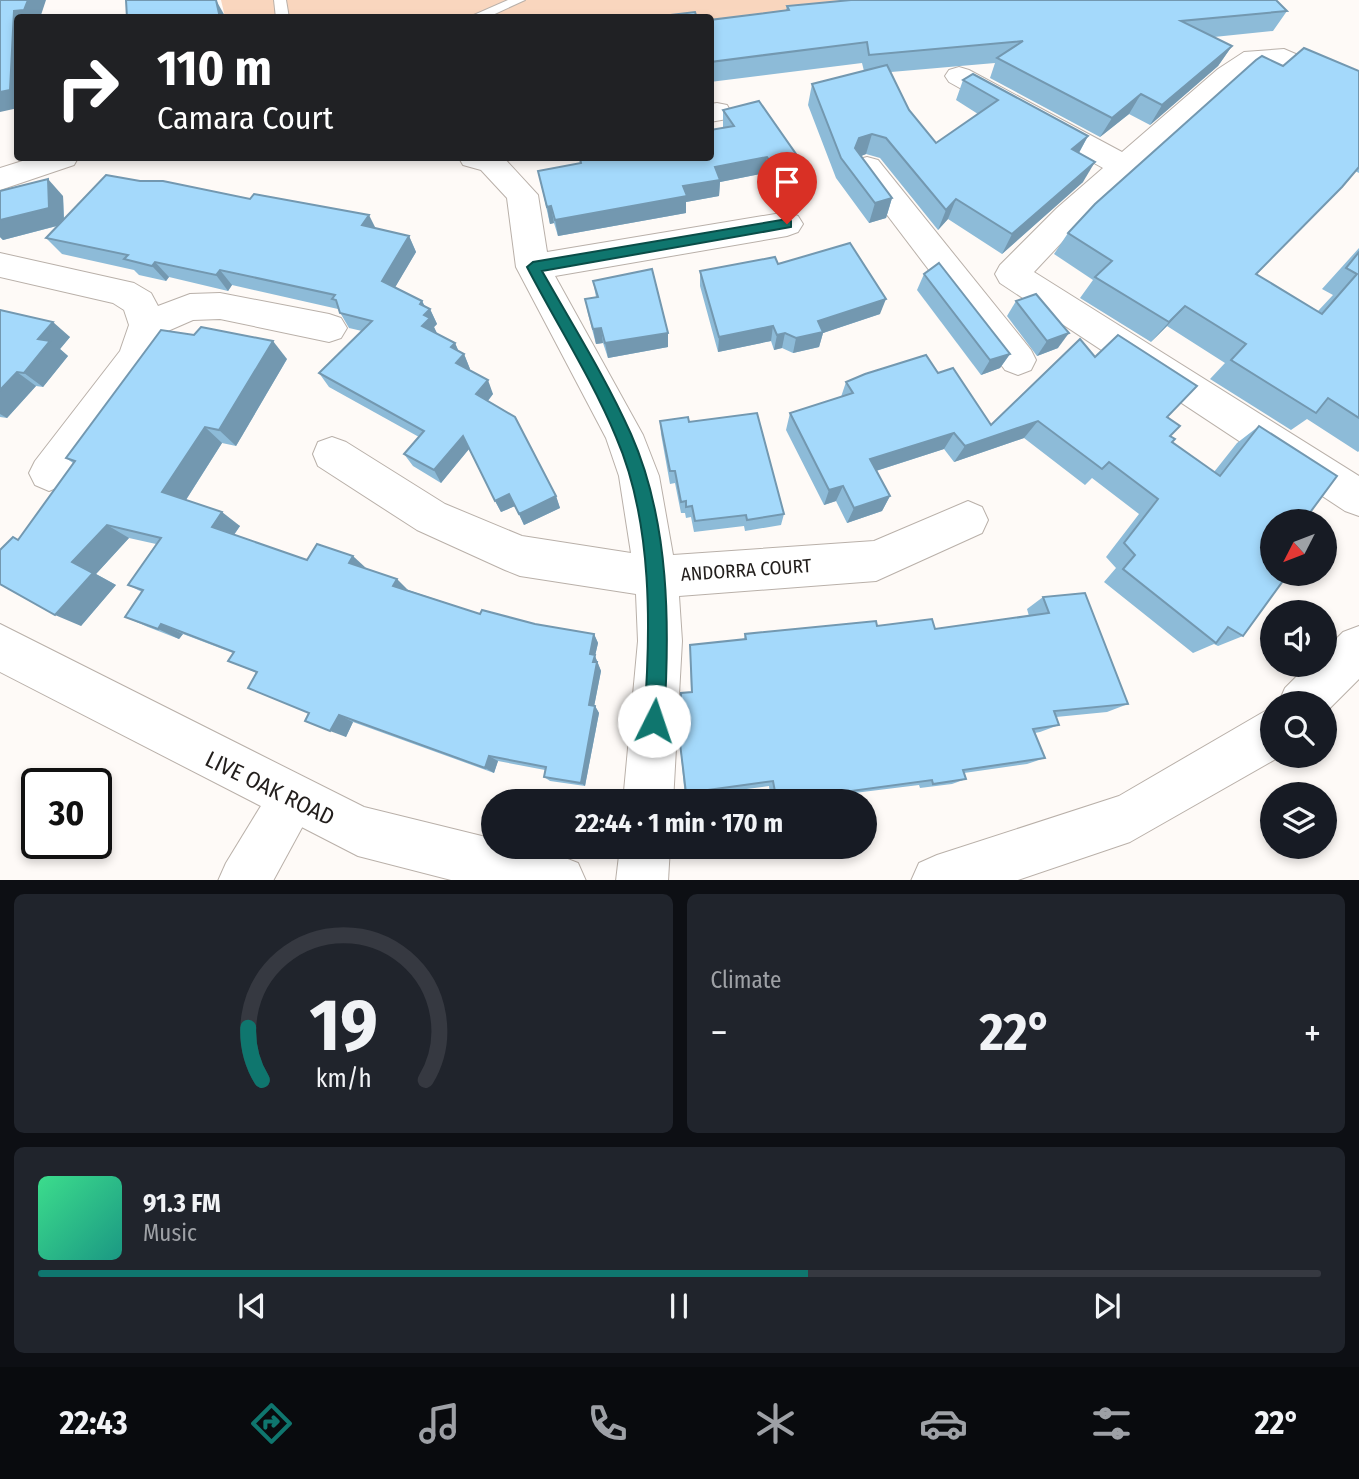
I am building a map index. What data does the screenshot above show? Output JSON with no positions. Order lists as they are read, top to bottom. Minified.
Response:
{"streets":{"street":["ANDORRA COURT","LIVE OAK ROAD"]},"north":"bottom left","page":{"turn":["110 m","Camara Court"],"limit":"30","trip":"22:44 · 1 min · 170 m","tile":"Climate","heat":["−","22°","+"],"song":["91.3 FM","Music"],"tabs":["22:43","22°"],"gauge":["19","km/h"]}}
